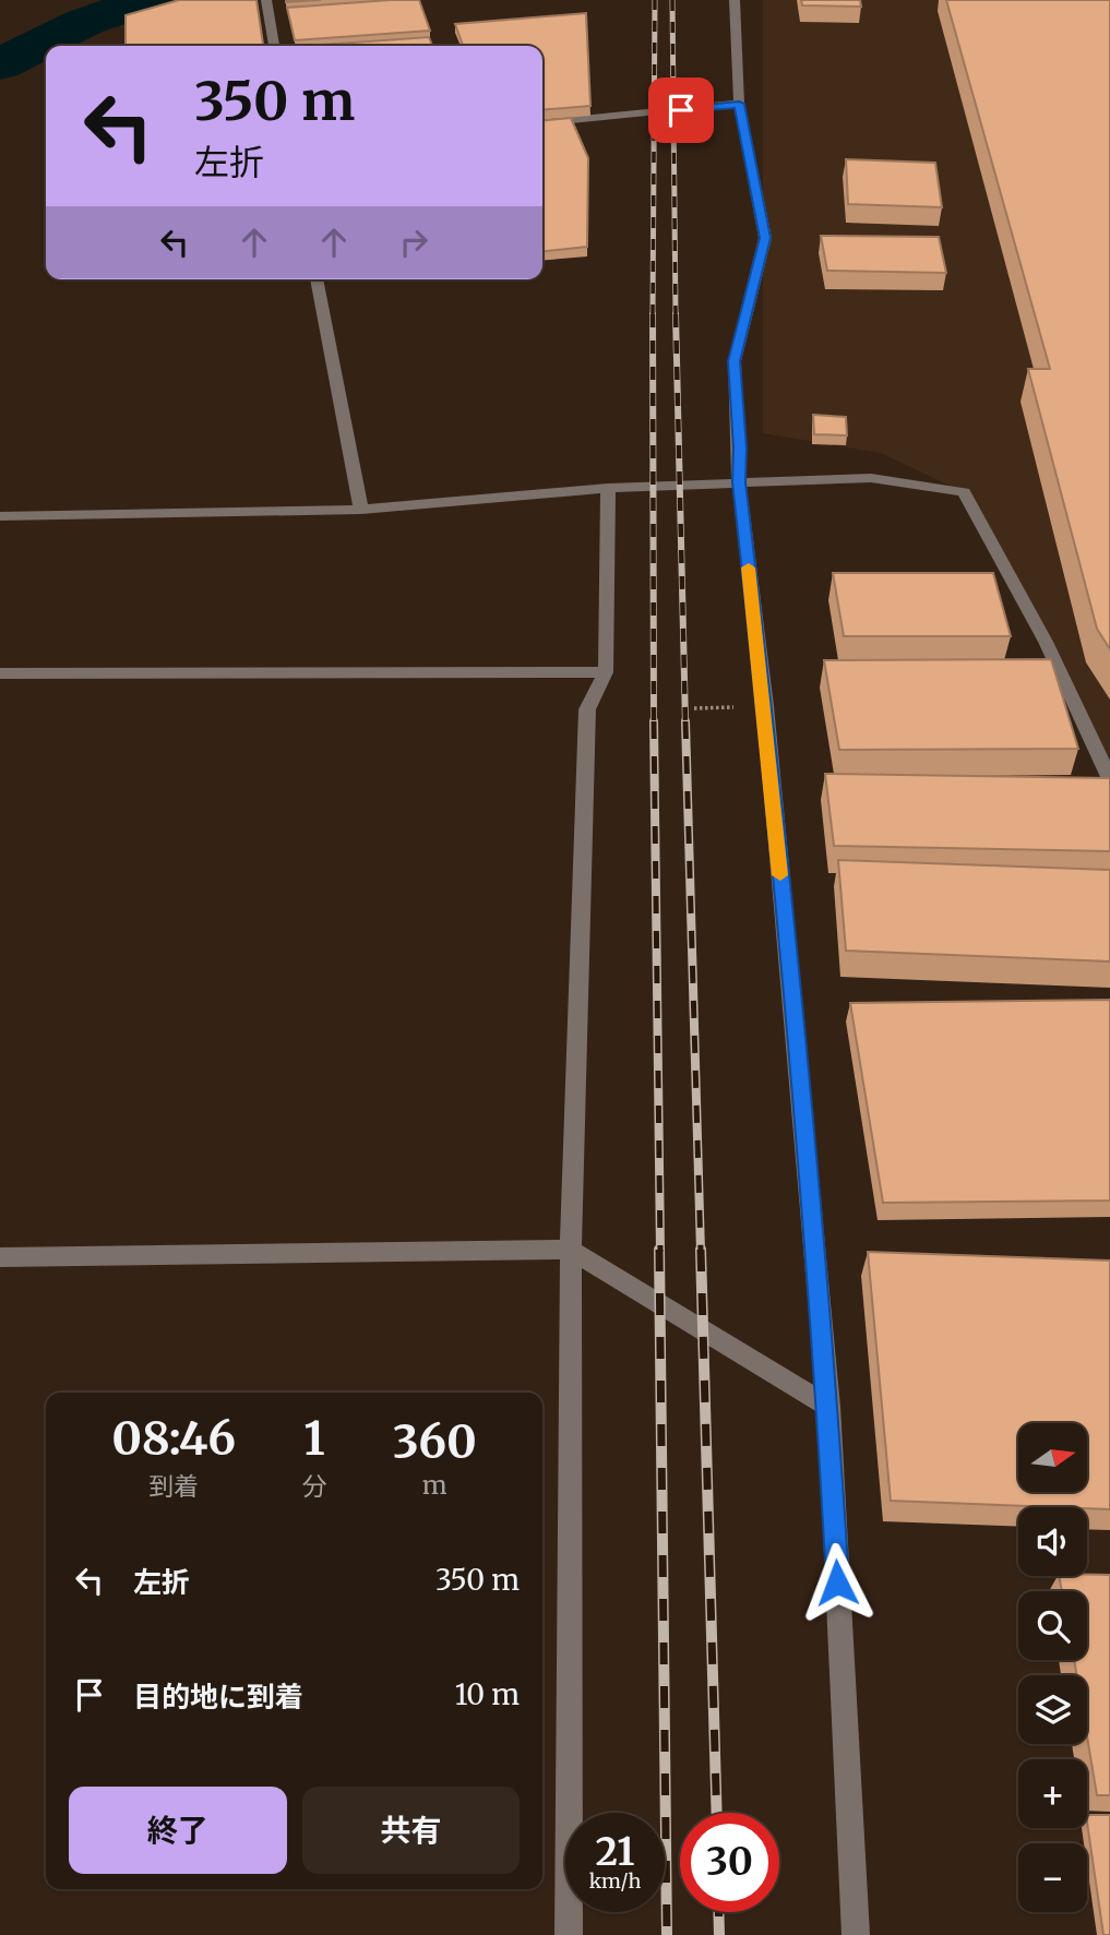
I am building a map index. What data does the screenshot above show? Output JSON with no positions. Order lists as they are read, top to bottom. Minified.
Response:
{"north":"right","page":{"turn":["350 m","左折"],"eta":["08:46","到着","1","分","360","m"],"map_buttons":["+","−"],"list":[{"name":"左折","value":"350 m"},{"name":"目的地に到着","value":"10 m"}],"buttons":["終了","共有"],"speed":"21 km/h","limit":"30"}}
